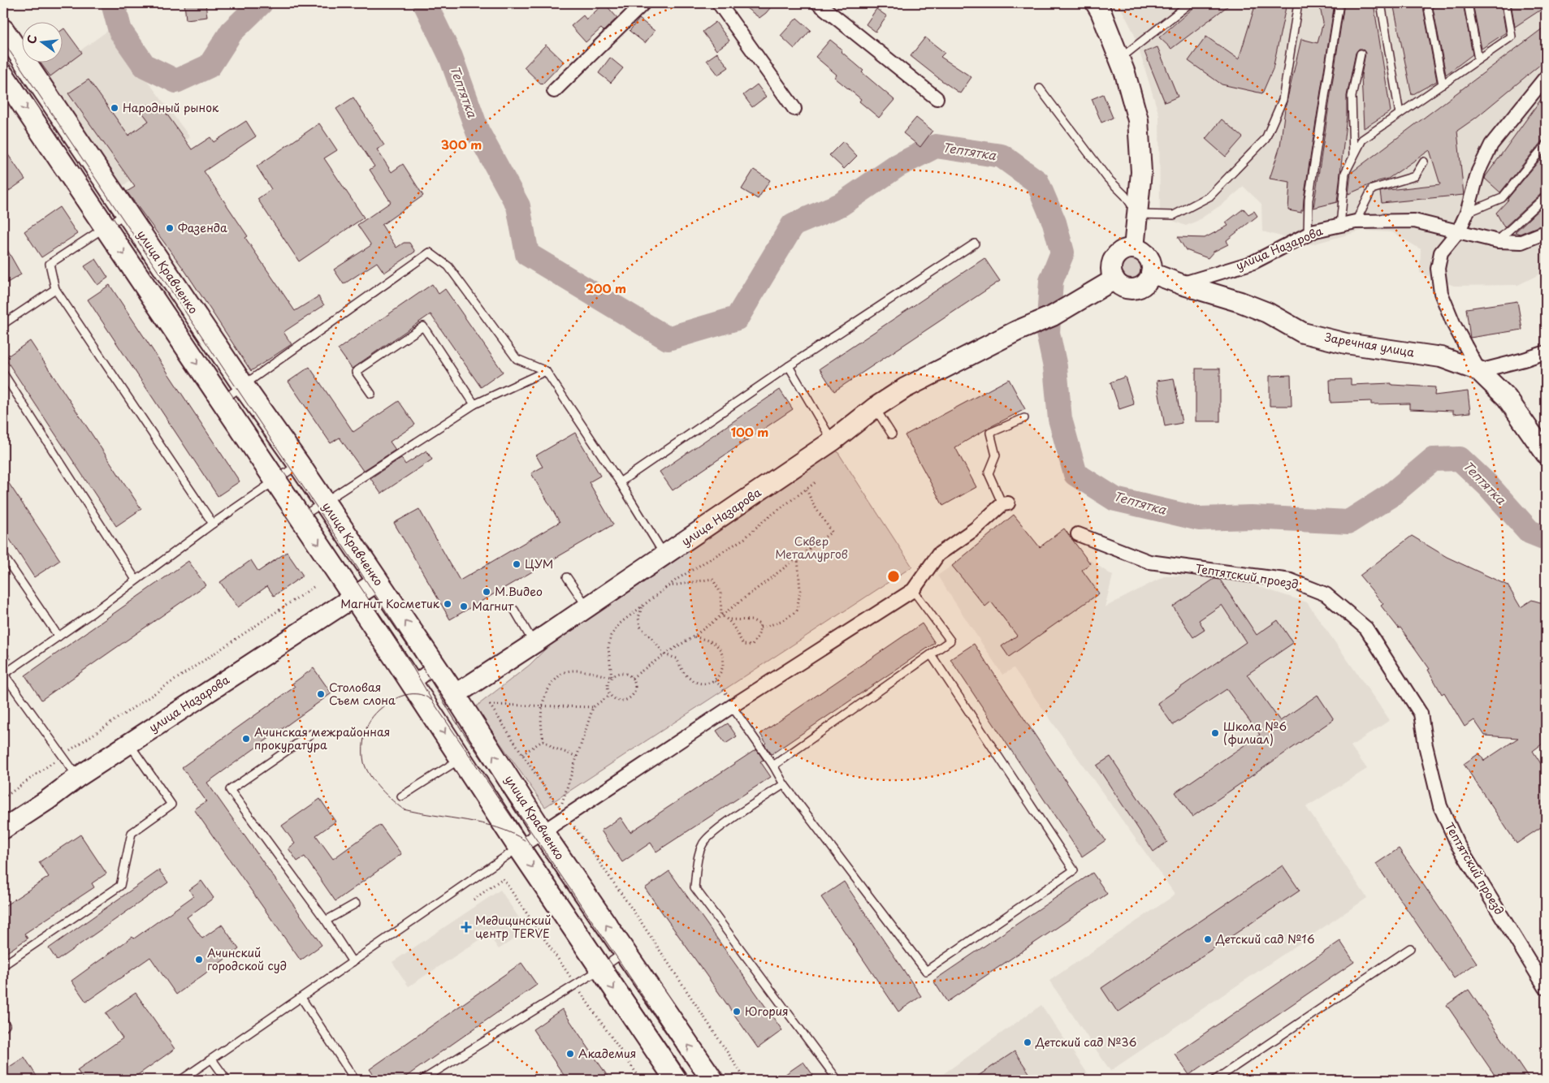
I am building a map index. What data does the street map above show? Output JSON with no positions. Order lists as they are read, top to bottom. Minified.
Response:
{"streets":{"main road":["улица Назарова","улица Кравченко","Заречная улица"],"street":["Тептятский проезд"]},"crossings":[["улица Назарова","улица Кравченко"],["улица Назарова","Заречная улица"]],"water":["Тептятка"],"parks":["Сквер Металлургов"],"places":{"other":["Народный рынок","Фазенда","ЦУМ","М.Видео","Магнит Косметик","Магнит","Столовая Съем слона","Школа №6 (филиал)","Ачинская межрайонная прокуратура","Детский сад №16","Ачинский городской суд","Югория","Детский сад №36","Академия"],"health":["Медицинский центр TERVE"]},"north":"left","rings":["300 m","200 m","100 m"]}
